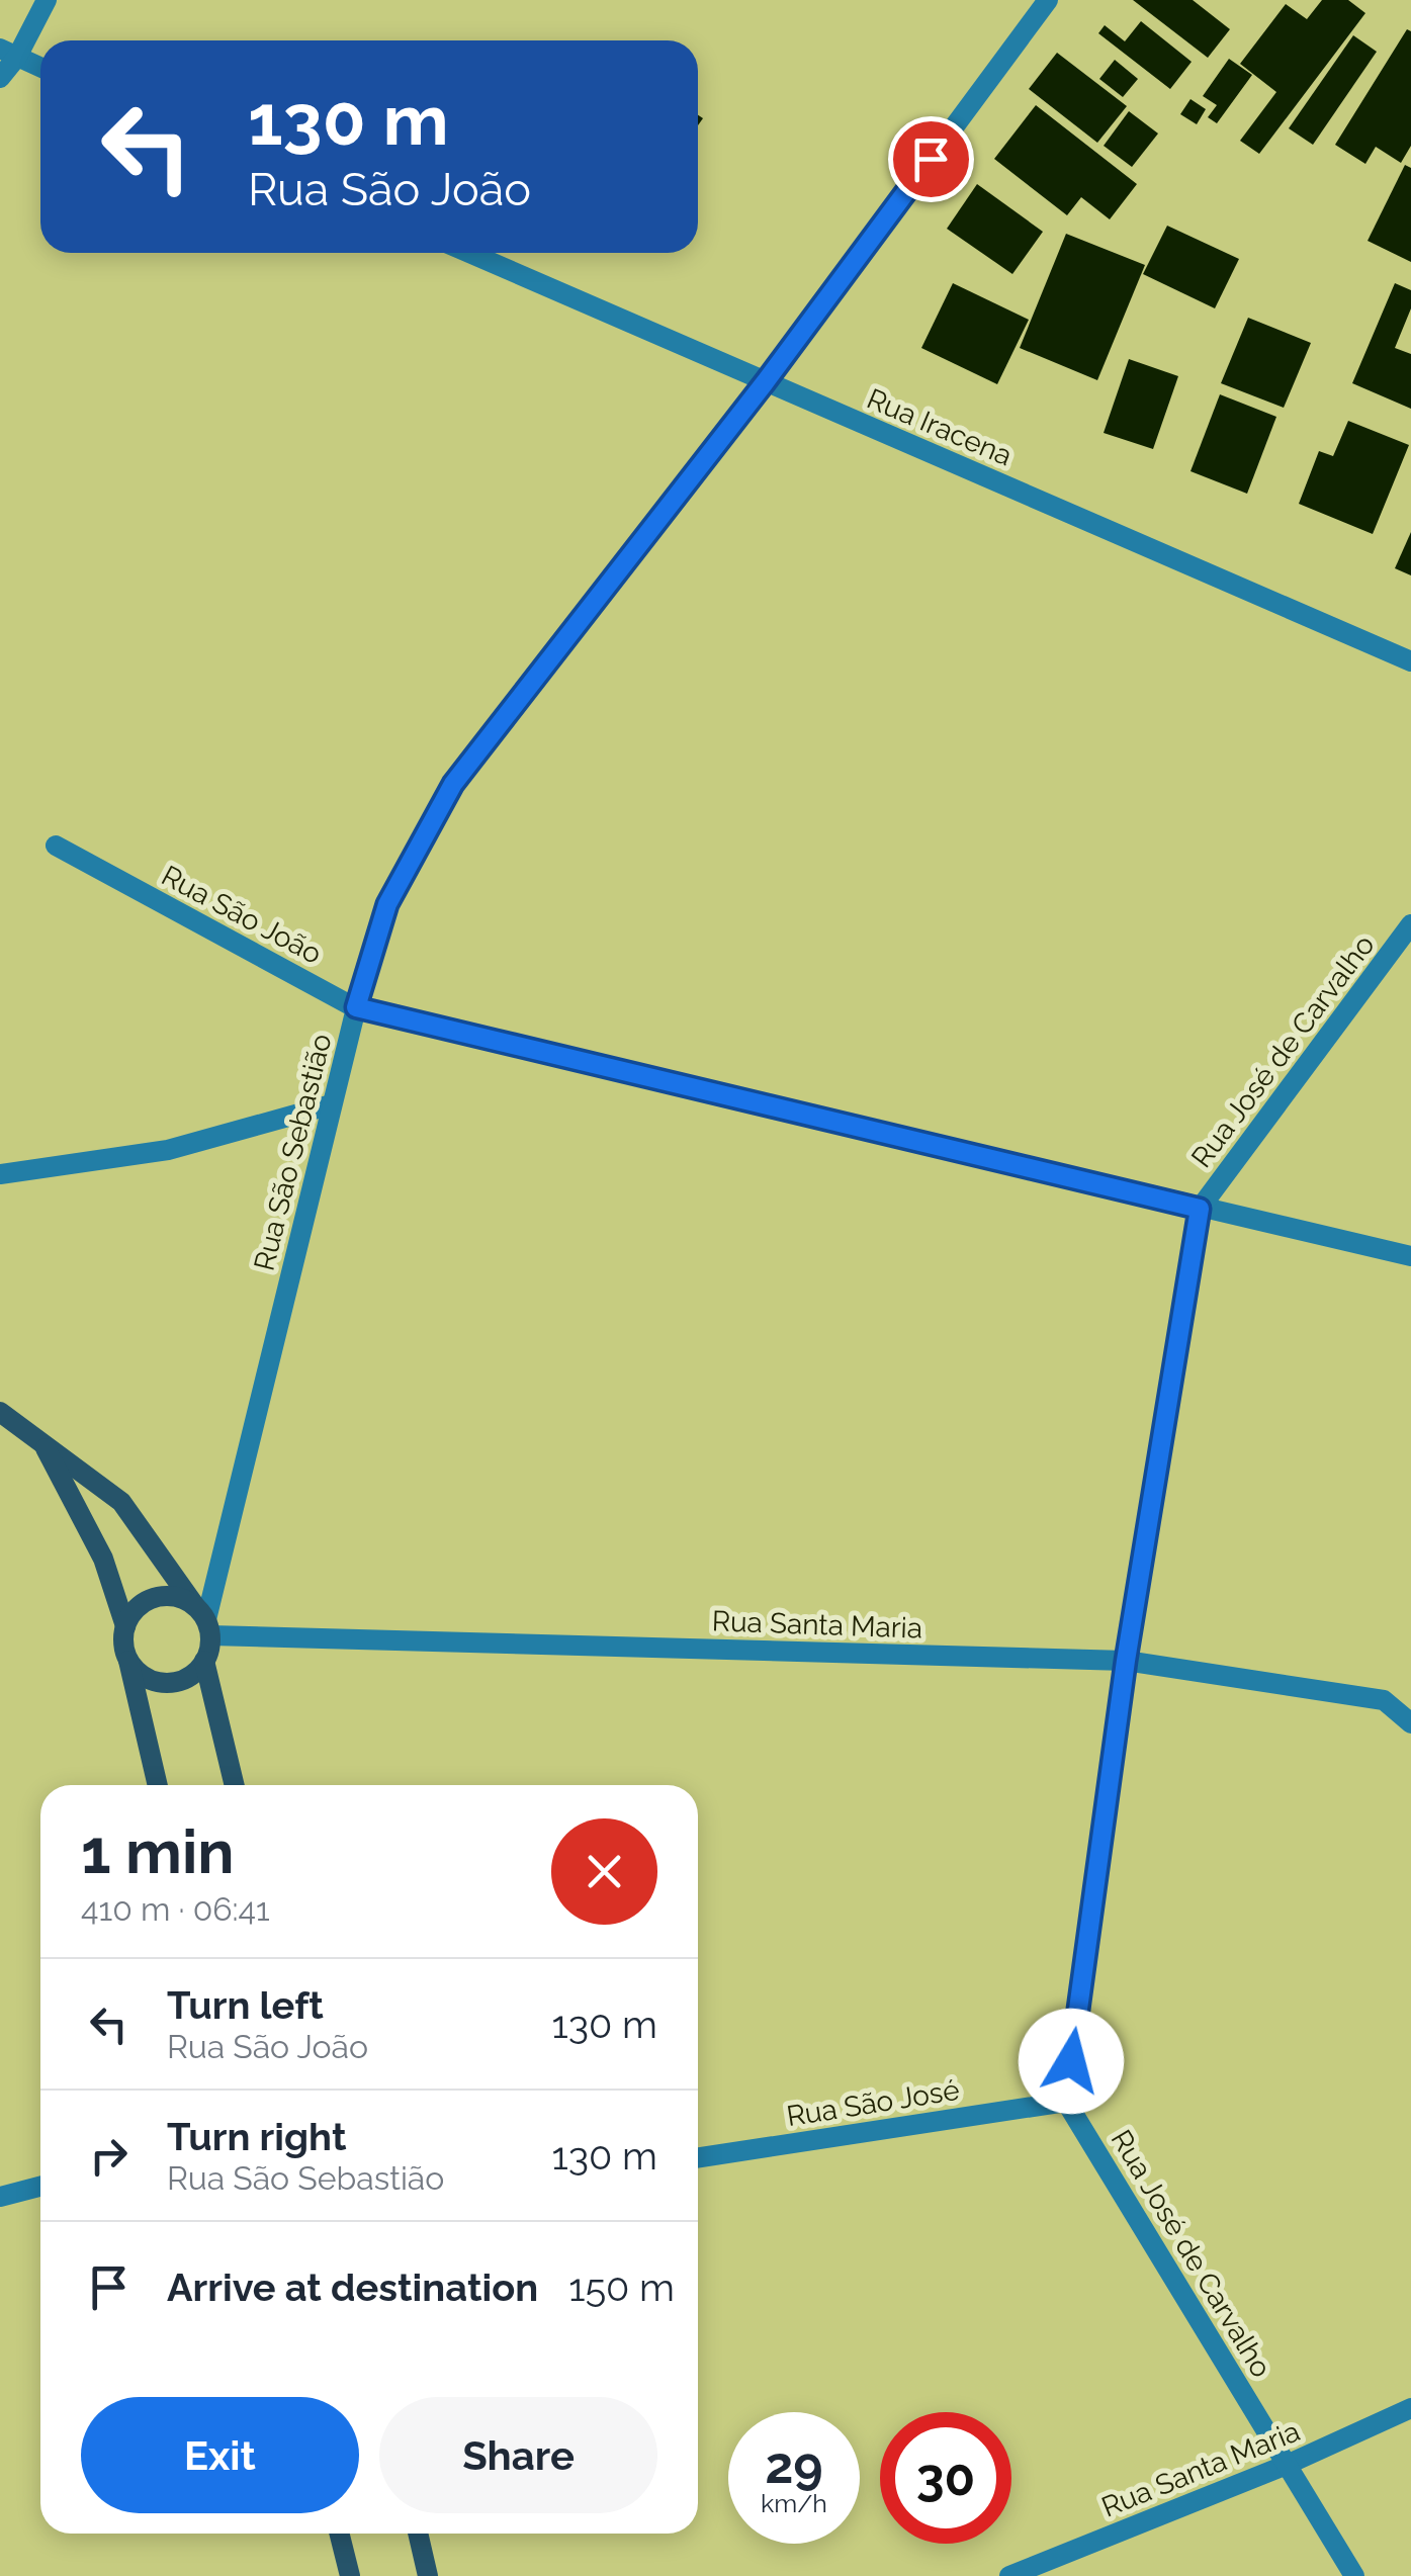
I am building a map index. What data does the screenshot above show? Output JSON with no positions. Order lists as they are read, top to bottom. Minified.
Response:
{"streets":{"street":["Rua Iracena","Rua São João","Rua José de Carvalho","Rua São Sebastião","Rua Santa Maria","Rua São José"]},"crossings":[["Rua Iracena","Rua São Sebastião"],["Rua São João","Rua José de Carvalho"],["Rua São João","Rua São Sebastião"],["Rua José de Carvalho","Rua Santa Maria"],["Rua José de Carvalho","Rua São José"],["Rua São Sebastião","Rua Santa Maria"]],"page":{"turn":["130 m","Rua São João"],"heading":["1 min","410 m · 06:41"],"list":[{"name":"Turn left","note":"Rua São João","value":"130 m"},{"name":"Turn right","note":"Rua São Sebastião","value":"130 m"},{"name":"Arrive at destination","value":"150 m"}],"buttons":["Exit","Share"],"speed":"29 km/h","limit":"30"}}
